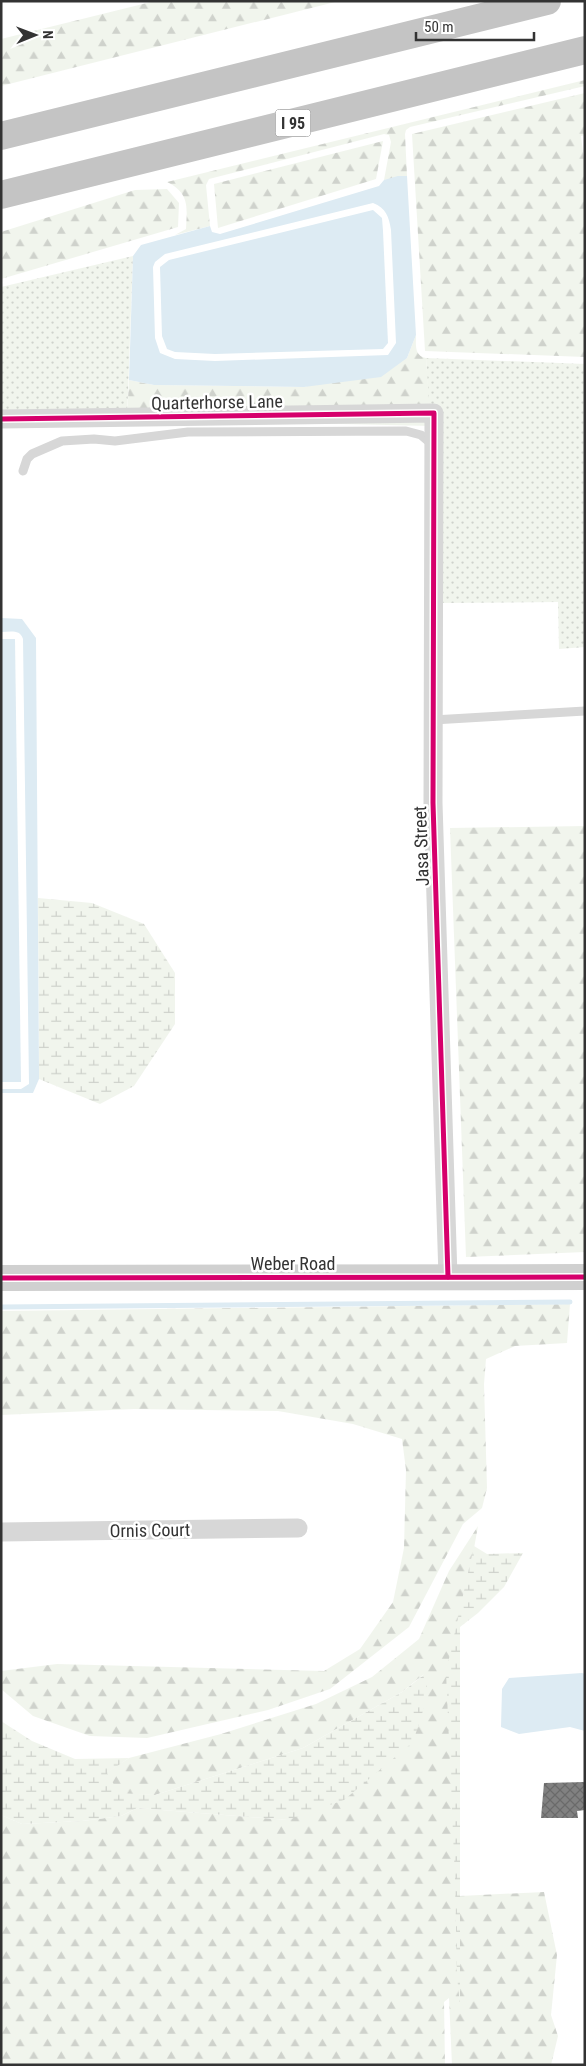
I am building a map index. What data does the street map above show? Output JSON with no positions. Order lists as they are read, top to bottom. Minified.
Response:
{"streets":{"highway":["I 95"],"street":["Quarterhorse Lane","Jasa Street","Weber Road","Ornis Court"]},"crossings":[["Quarterhorse Lane","Jasa Street"],["Jasa Street","Weber Road"]],"scale_bar":"50 m","north":"right"}
